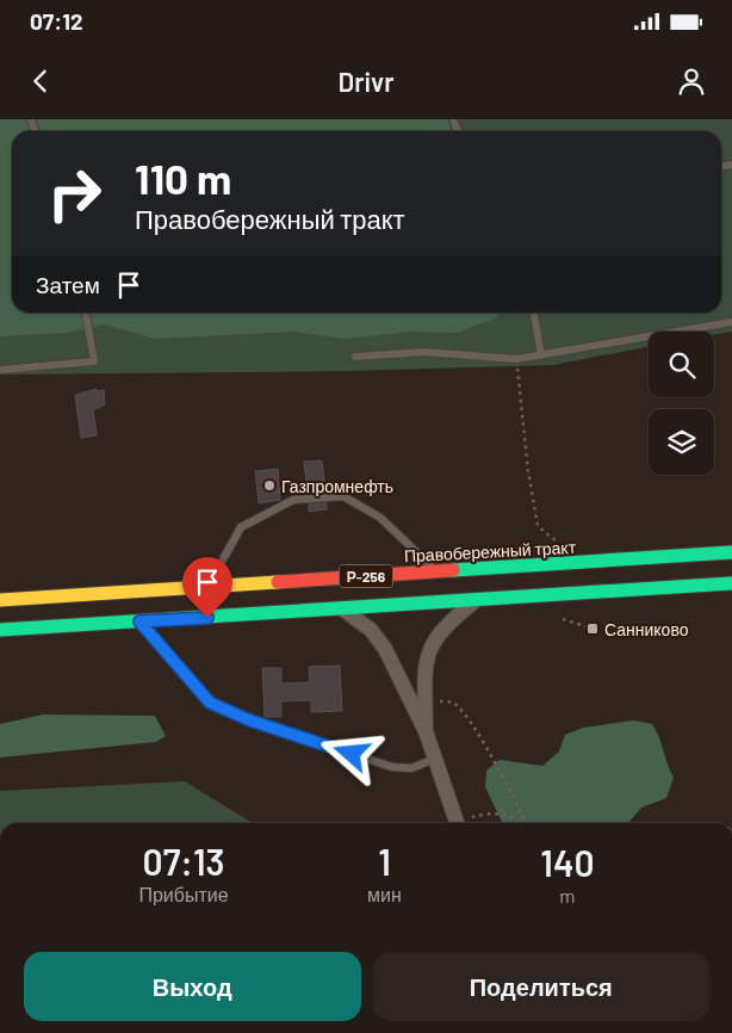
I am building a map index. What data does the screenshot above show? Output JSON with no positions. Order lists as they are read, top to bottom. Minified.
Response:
{"streets":{"highway":["Правобережный тракт","Р-256"]},"places":{"other":["Газпромнефть"],"transit":["Санниково"]},"page":{"status":"07:12","header":"Drivr","turn":["110 m","Правобережный тракт"],"then":"Затем","eta":["07:13","Прибытие","1","мин","140","m"],"buttons":["Выход","Поделиться"]}}
